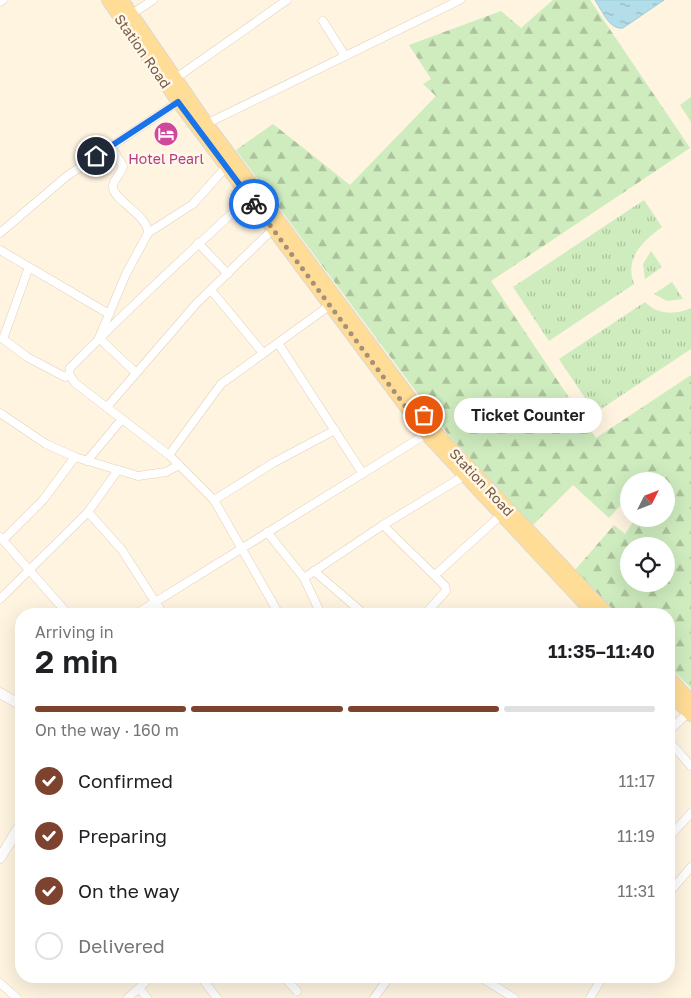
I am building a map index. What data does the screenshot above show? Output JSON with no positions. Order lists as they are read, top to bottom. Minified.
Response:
{"streets":{"main road":["Station Road"]},"places":{"hotel":["Hotel Pearl"],"other":["Ticket Counter"]},"north":"top right","page":{"bubble":"Ticket Counter","heading":["2 min","Arriving in","11:35–11:40"],"bar":"On the way · 160 m","list":[["Confirmed","11:17"],["Preparing","11:19"],["On the way","11:31"],"Delivered"]}}
